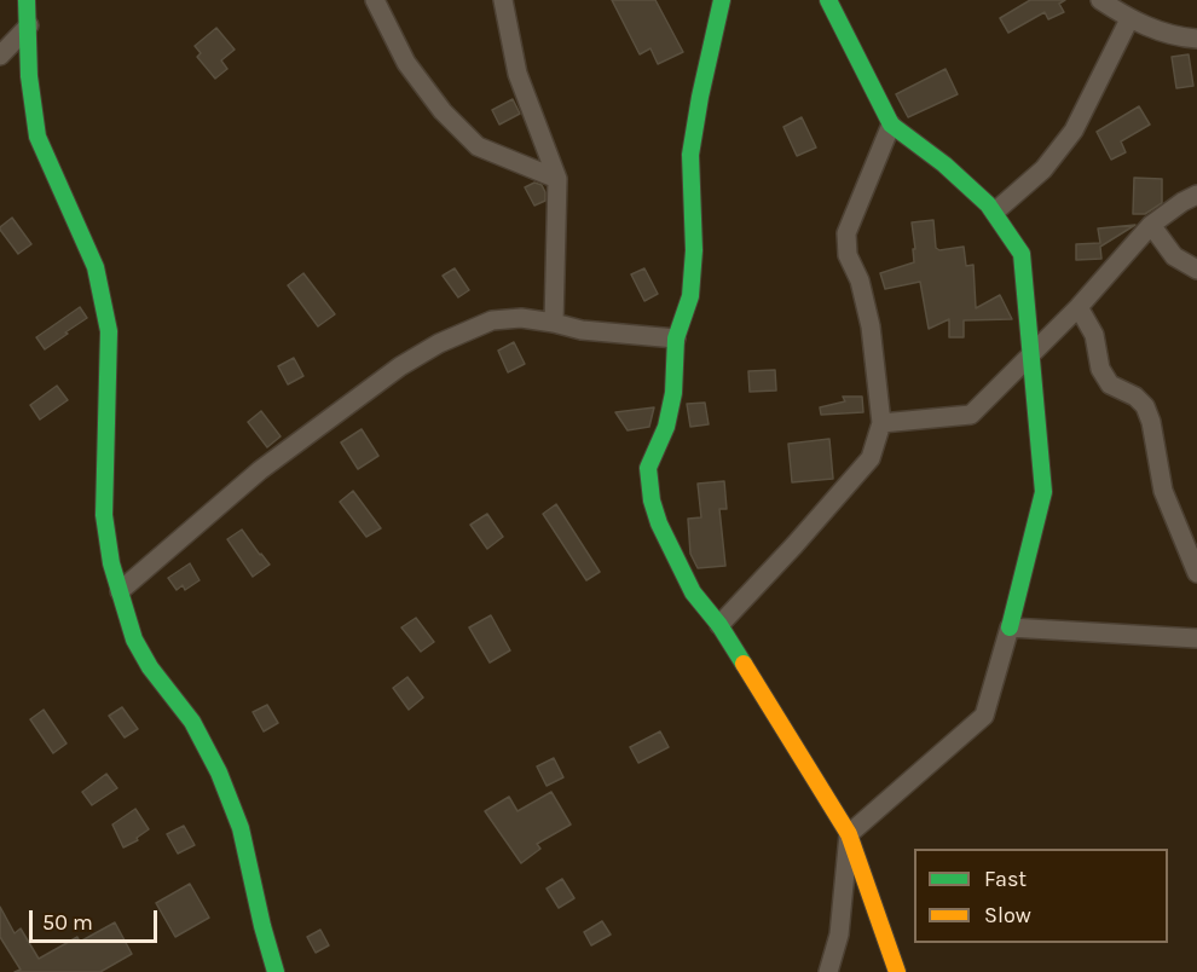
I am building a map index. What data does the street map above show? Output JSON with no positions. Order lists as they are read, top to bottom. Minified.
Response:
{"legend":["Fast","Slow"],"scale_bar":"50 m"}
